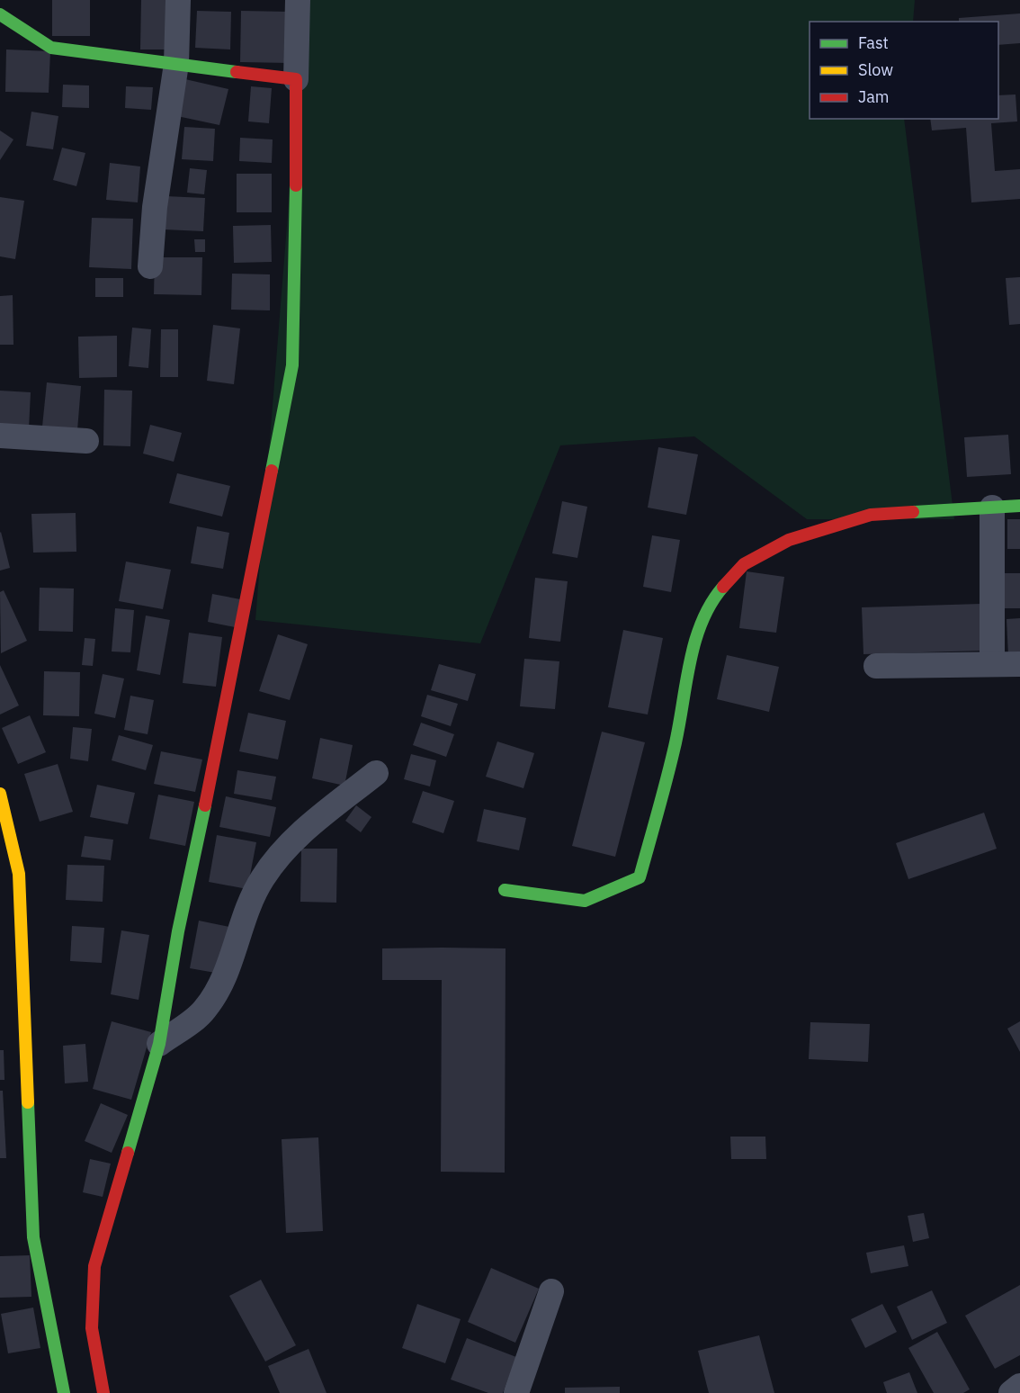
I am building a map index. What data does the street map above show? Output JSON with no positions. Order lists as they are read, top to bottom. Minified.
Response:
{"legend":["Fast","Slow","Jam"]}
